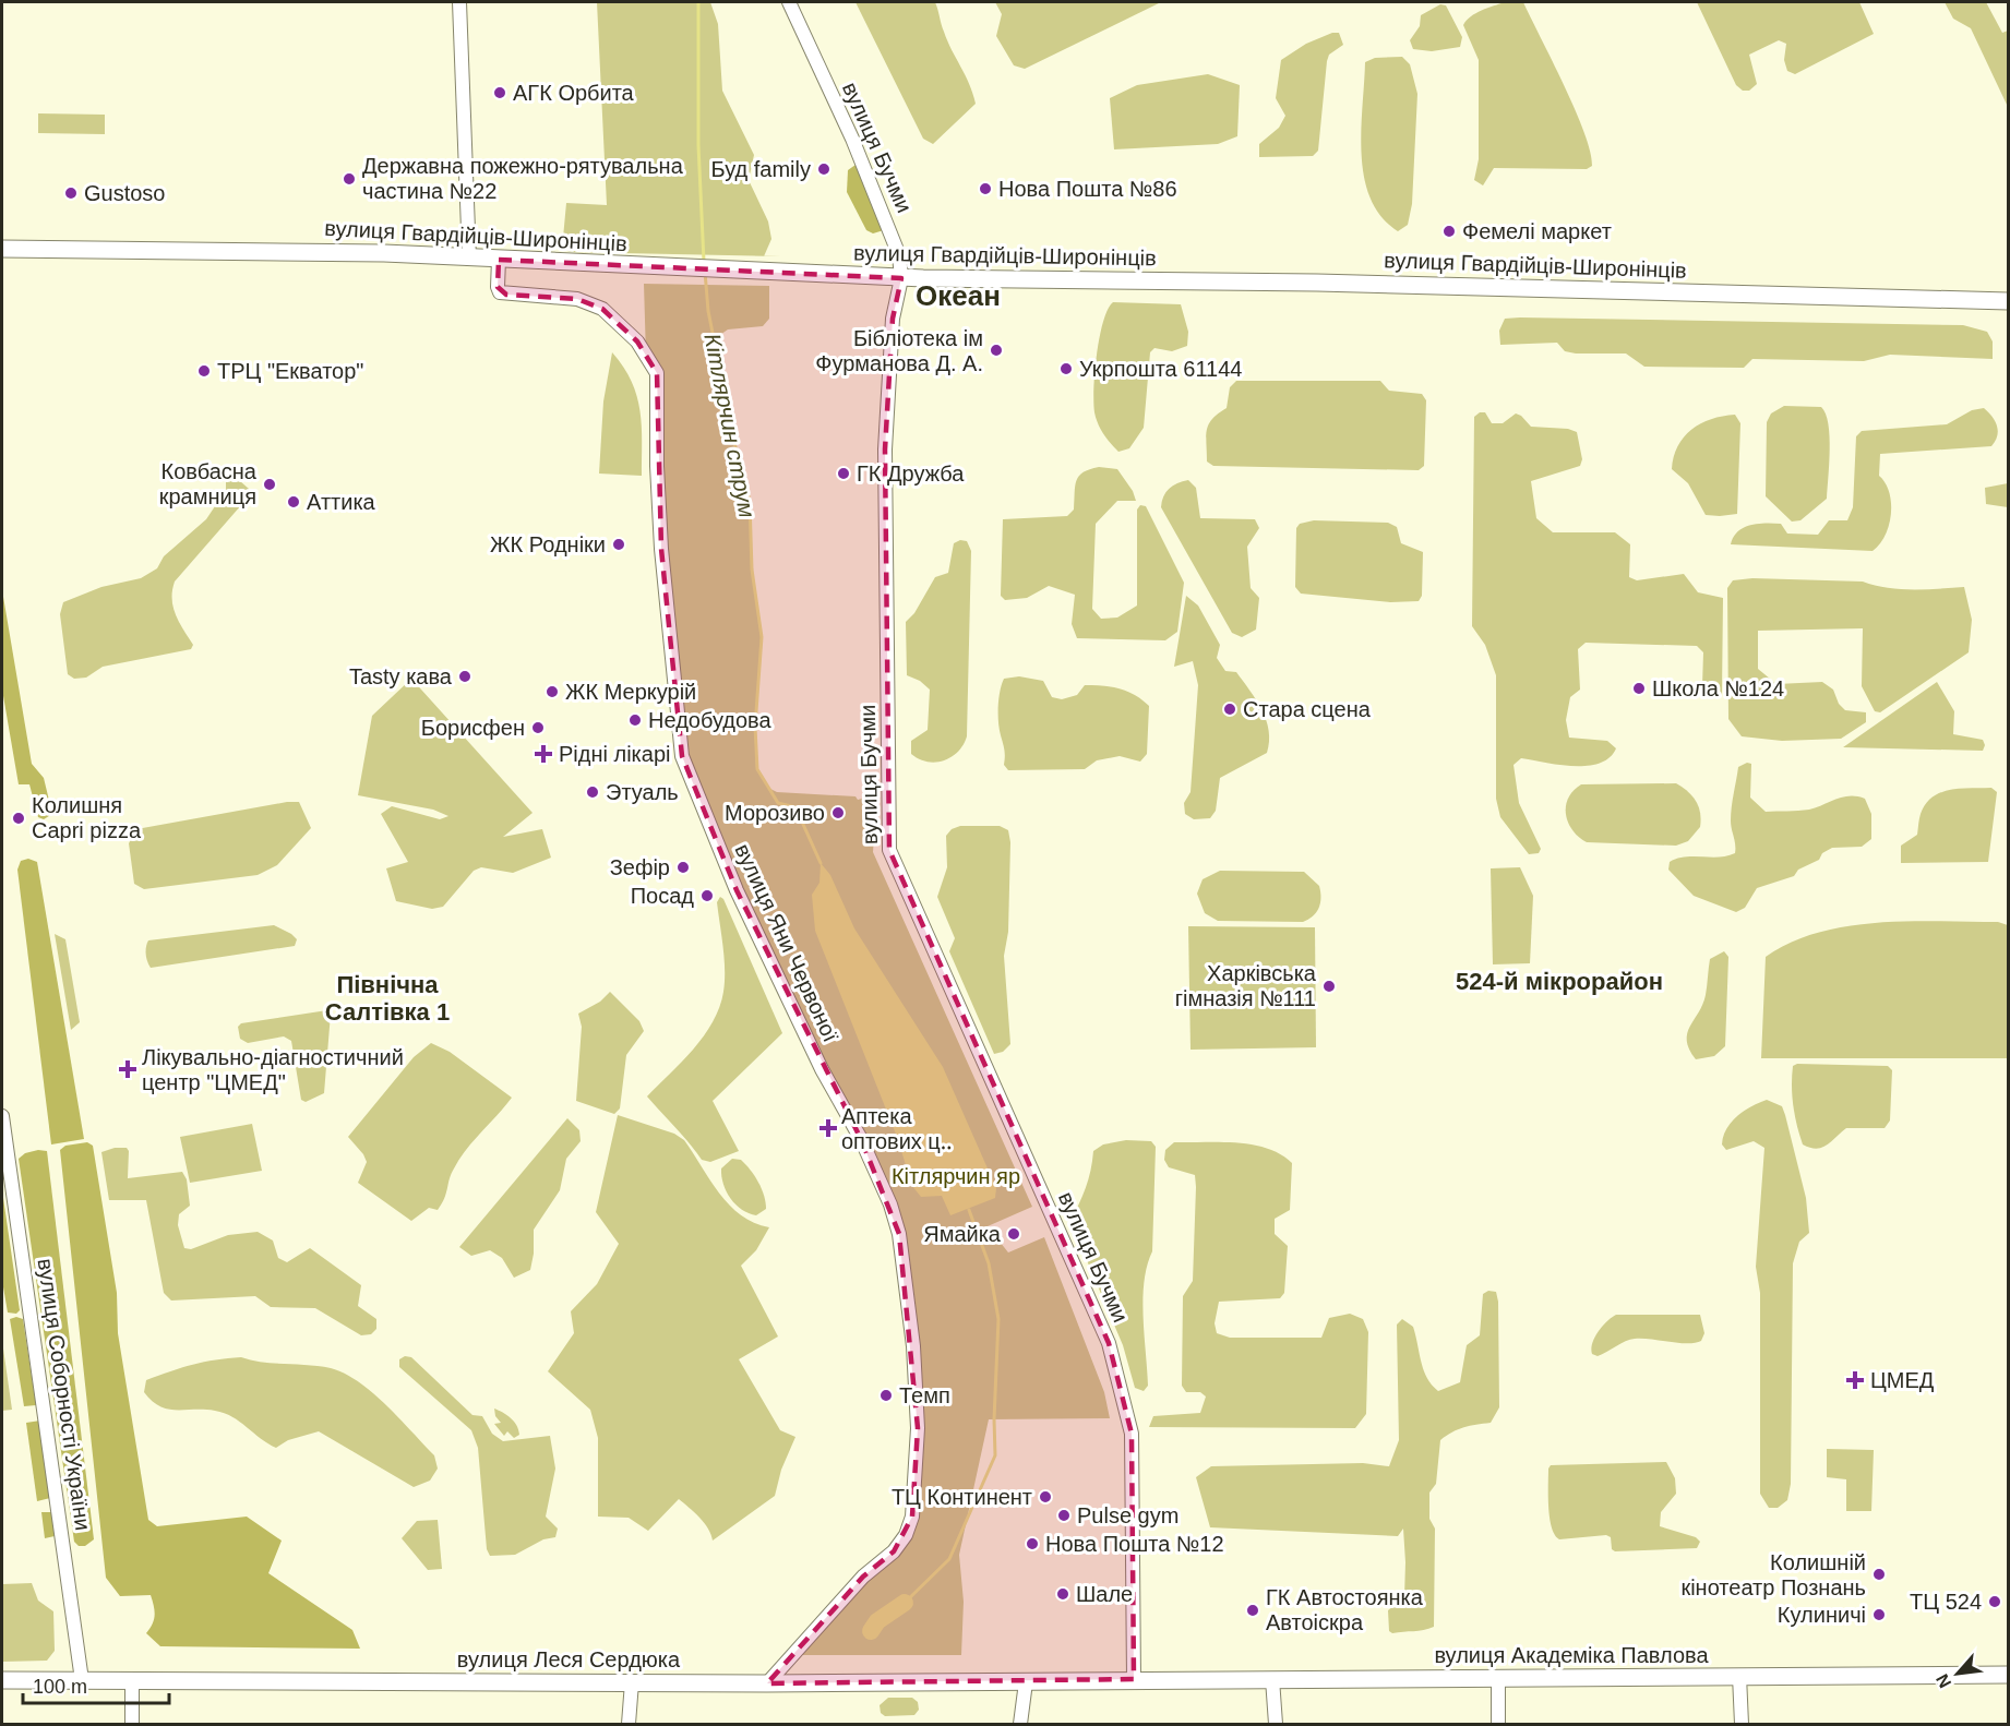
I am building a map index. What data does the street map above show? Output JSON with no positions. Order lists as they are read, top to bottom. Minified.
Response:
{"streets":{"main road":["вулиця Гвардійців-Широнінців","вулиця Академіка Павлова","вулиця Леся Сердюка"],"street":["вулиця Бучми","вулиця Яни Червоної","вулиця Соборності України"]},"crossings":[["вулиця Бучми","вулиця Гвардійців-Широнінців"],["вулиця Бучми","вулиця Академіка Павлова"],["вулиця Бучми","вулиця Леся Сердюка"],["вулиця Гвардійців-Широнінців","вулиця Яни Червоної"],["вулиця Яни Червоної","вулиця Леся Сердюка"],["вулиця Соборності України","вулиця Леся Сердюка"],["вулиця Академіка Павлова","вулиця Леся Сердюка"]],"districts":["Океан","524-й мікрорайон","Північна Салтівка 1"],"water":["Кітлярчин струм"],"parks":["Кітлярчин яр"],"places":{"other":["АГК Орбита","Буд family","Державна пожежно-рятувальна частина №22","Нова Пошта №86","Gustoso","Фемелі маркет","Бібліотека iм Фурманова Д. А.","Укрпошта 61144","ТРЦ \"Екватор\"","ГК Дружба","Ковбасна крамниця","Аттика","ЖК Родніки","Tasty кава","Школа №124","ЖК Меркурій","Стара сцена","Недобудова","Борисфен","Этуаль","Морозиво","Колишня Capri pizza","Зефір","Посад","Харківська гімназія №111","Ямайка","Темп","ТЦ Континент","Pulse gym","Нова Пошта №12","Колишній кінотеатр Познань","Шале","ТЦ 524","ГК Автостоянка Автоіскра","Кулиничі"],"health":["Рідні лікарі","Лікувально-діагностичний центр \"ЦМЕД\"","Аптека оптових ц‥","ЦМЕД"]},"scale_bar":"100 m","north":"bottom left"}
